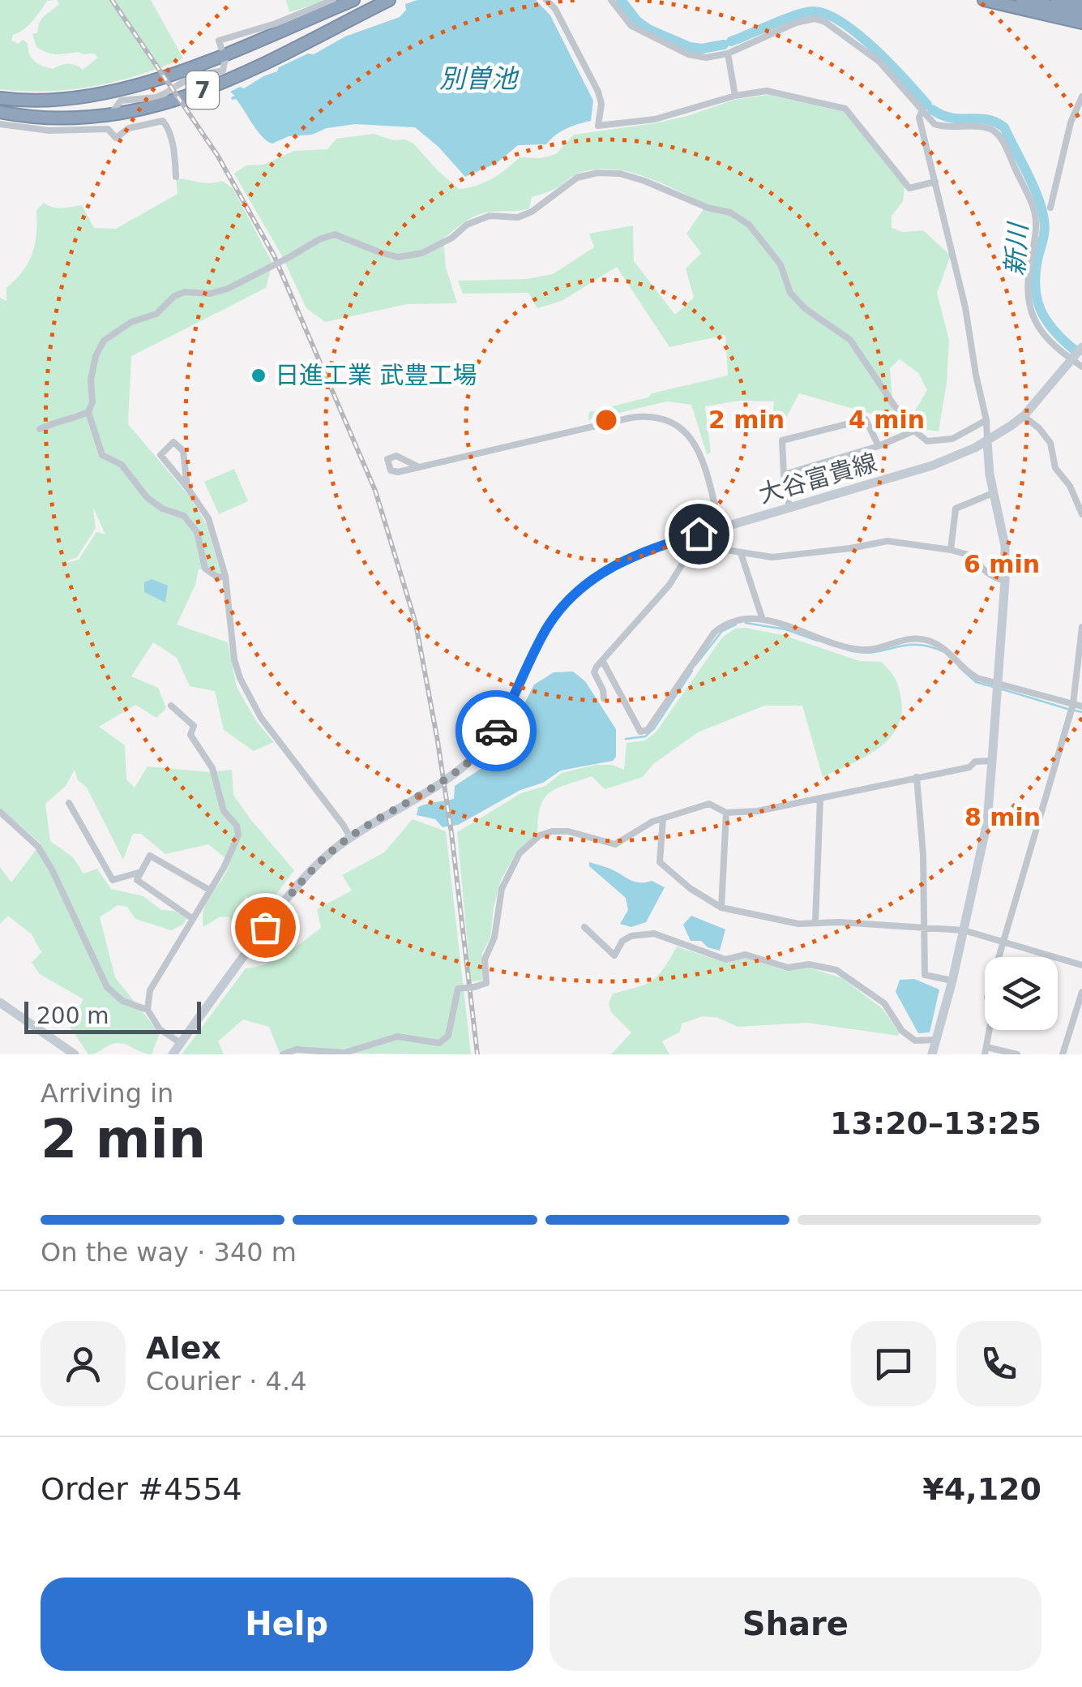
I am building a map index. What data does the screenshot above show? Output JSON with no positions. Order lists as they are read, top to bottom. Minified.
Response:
{"streets":{"highway":["7"],"main road":["大谷富貴線"]},"water":["別曽池","新川"],"places":["日進工業 武豊工場"],"scale_bar":"200 m","page":{"scale":"200 m","heading":["2 min","Arriving in","13:20–13:25"],"panel":["Alex","Courier · 4.4","Order #4554","¥4,120"],"bar":"On the way · 340 m","buttons":["Help","Share"]},"rings":["2 min","4 min","6 min","8 min"]}
